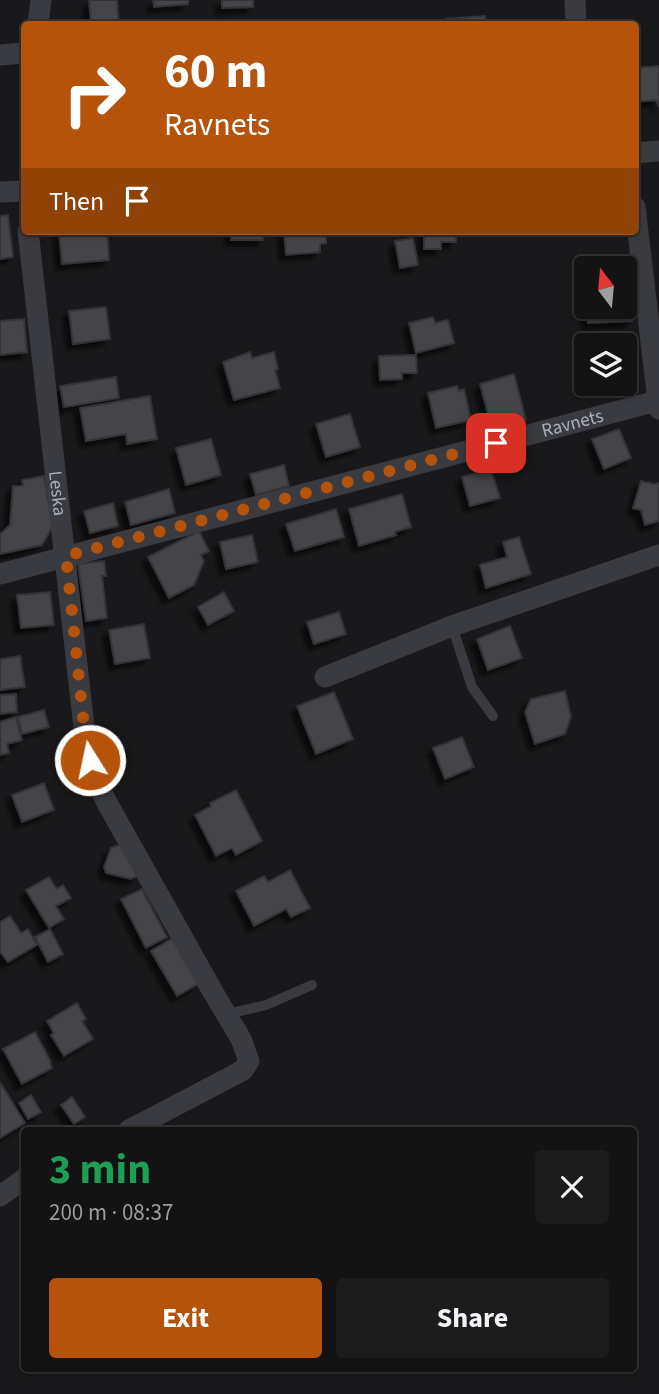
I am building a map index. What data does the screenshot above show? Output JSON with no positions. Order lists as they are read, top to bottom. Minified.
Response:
{"streets":{"street":["Ravnets","Leska"]},"crossings":[["Ravnets","Leska"]],"north":"top","page":{"turn":["60 m","Ravnets"],"then":"Then","heading":["3 min","200 m · 08:37"],"buttons":["Exit","Share"]}}
